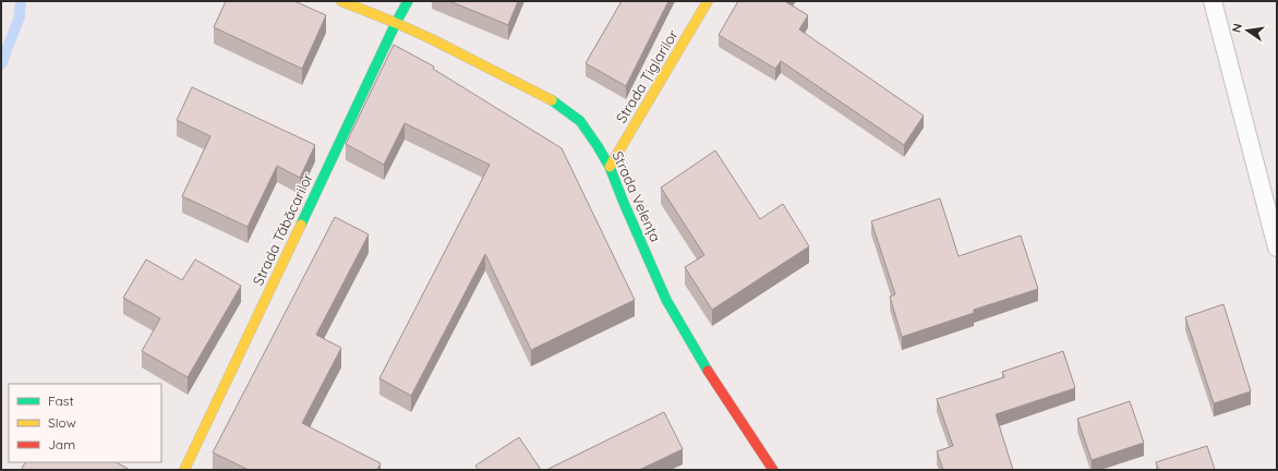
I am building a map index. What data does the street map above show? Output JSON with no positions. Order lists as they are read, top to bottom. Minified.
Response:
{"streets":{"street":["Strada Țiglarilor","Strada Velența","Strada Tăbăcarilor"]},"crossings":[["Strada Țiglarilor","Strada Velența"],["Strada Velența","Strada Tăbăcarilor"]],"legend":["Fast","Slow","Jam"],"north":"left"}
